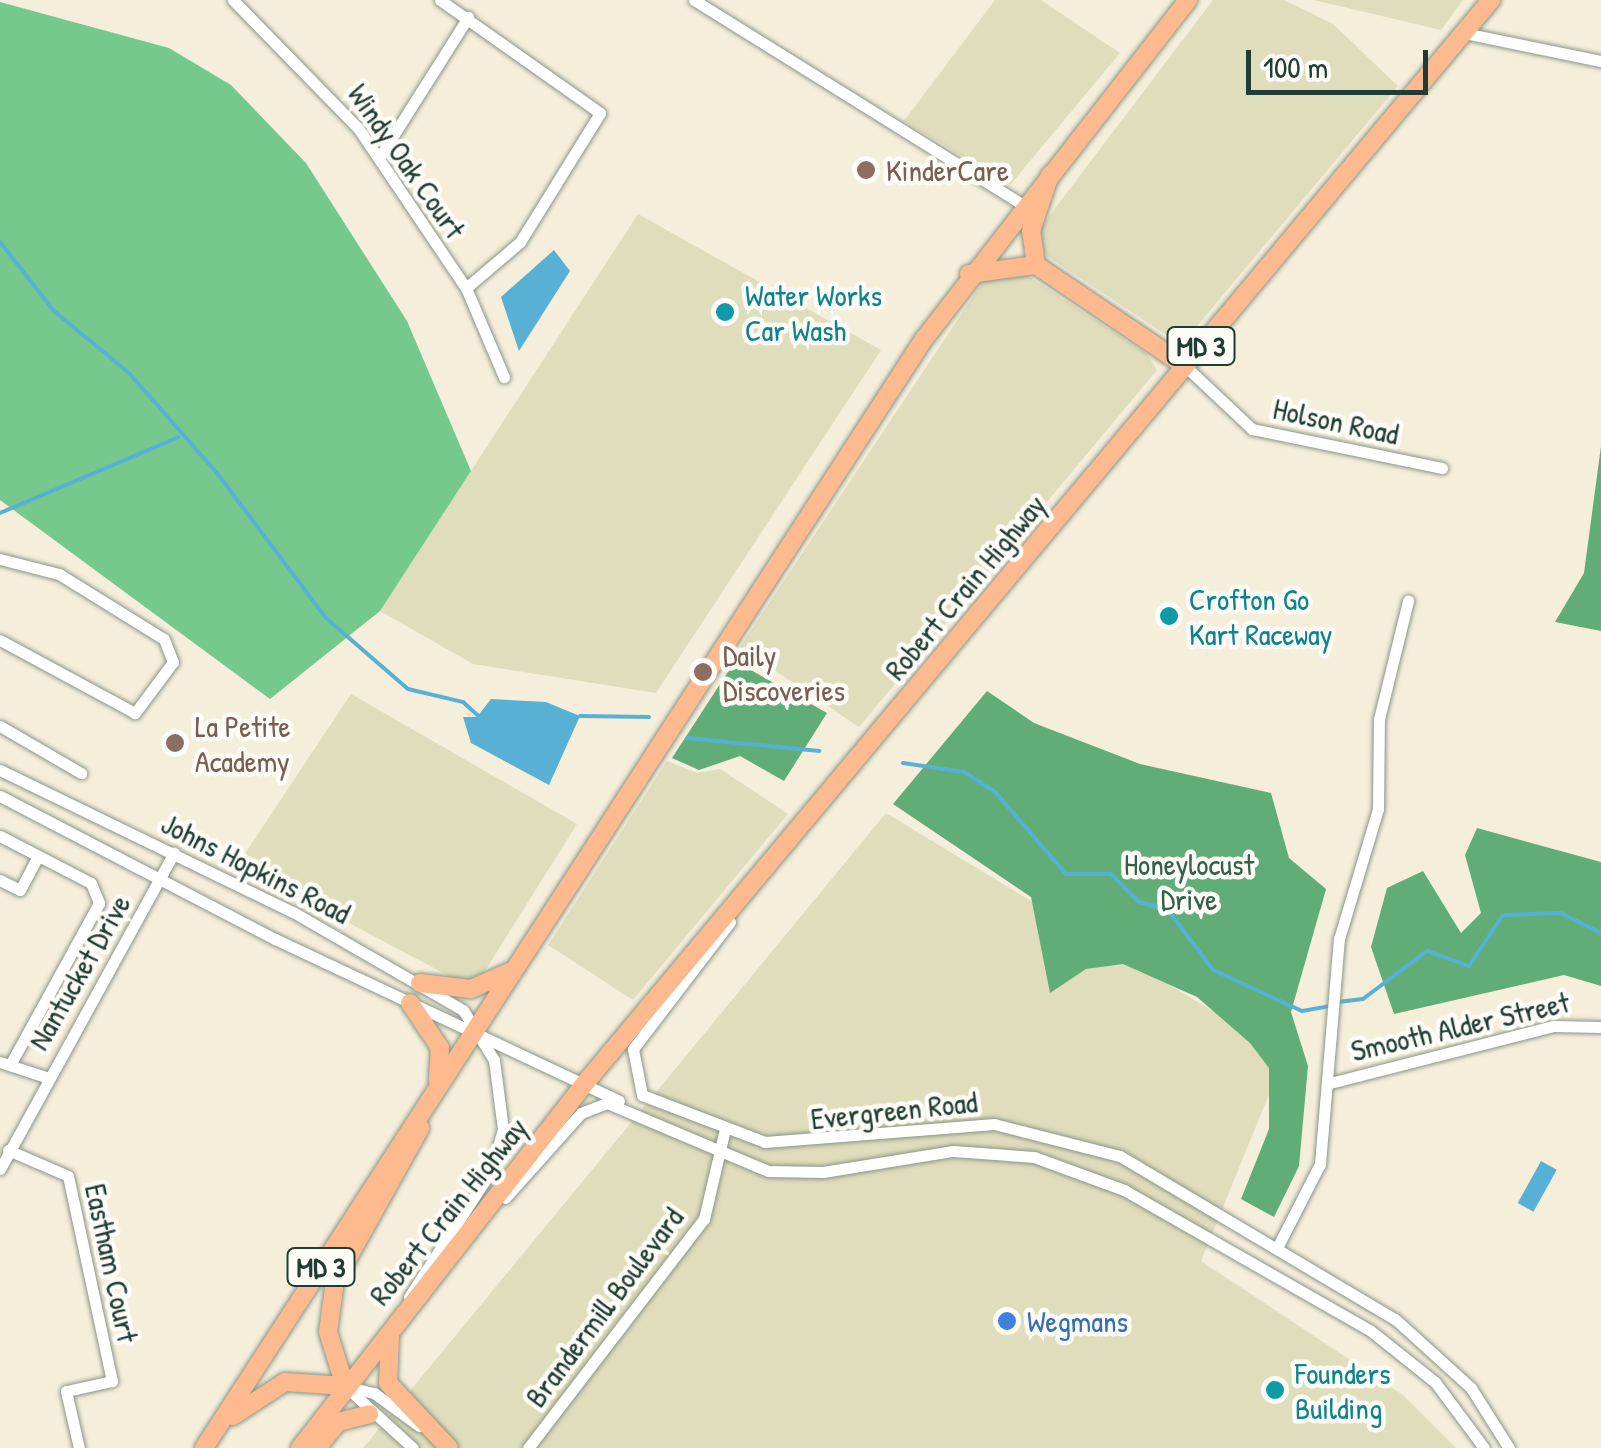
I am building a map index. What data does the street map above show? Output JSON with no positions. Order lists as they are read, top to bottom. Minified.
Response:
{"streets":{"highway":["MD 3","Robert Crain Highway"],"street":["Windy Oak Court","Holson Road","Johns Hopkins Road","Nantucket Drive","Smooth Alder Street","Evergreen Road","Eastham Court","Brandermill Boulevard"]},"crossings":[["MD 3","Johns Hopkins Road"],["Holson Road","Robert Crain Highway"],["Robert Crain Highway","Johns Hopkins Road"],["Robert Crain Highway","Evergreen Road"],["Johns Hopkins Road","Nantucket Drive"],["Johns Hopkins Road","Evergreen Road"],["Nantucket Drive","Eastham Court"],["Evergreen Road","Brandermill Boulevard"]],"parks":["Honeylocust Drive"],"places":["KinderCare","Water Works Car Wash","Crofton Go Kart Raceway","Daily Discoveries","La Petite Academy","Wegmans","Founders Building"],"scale_bar":"100 m"}
